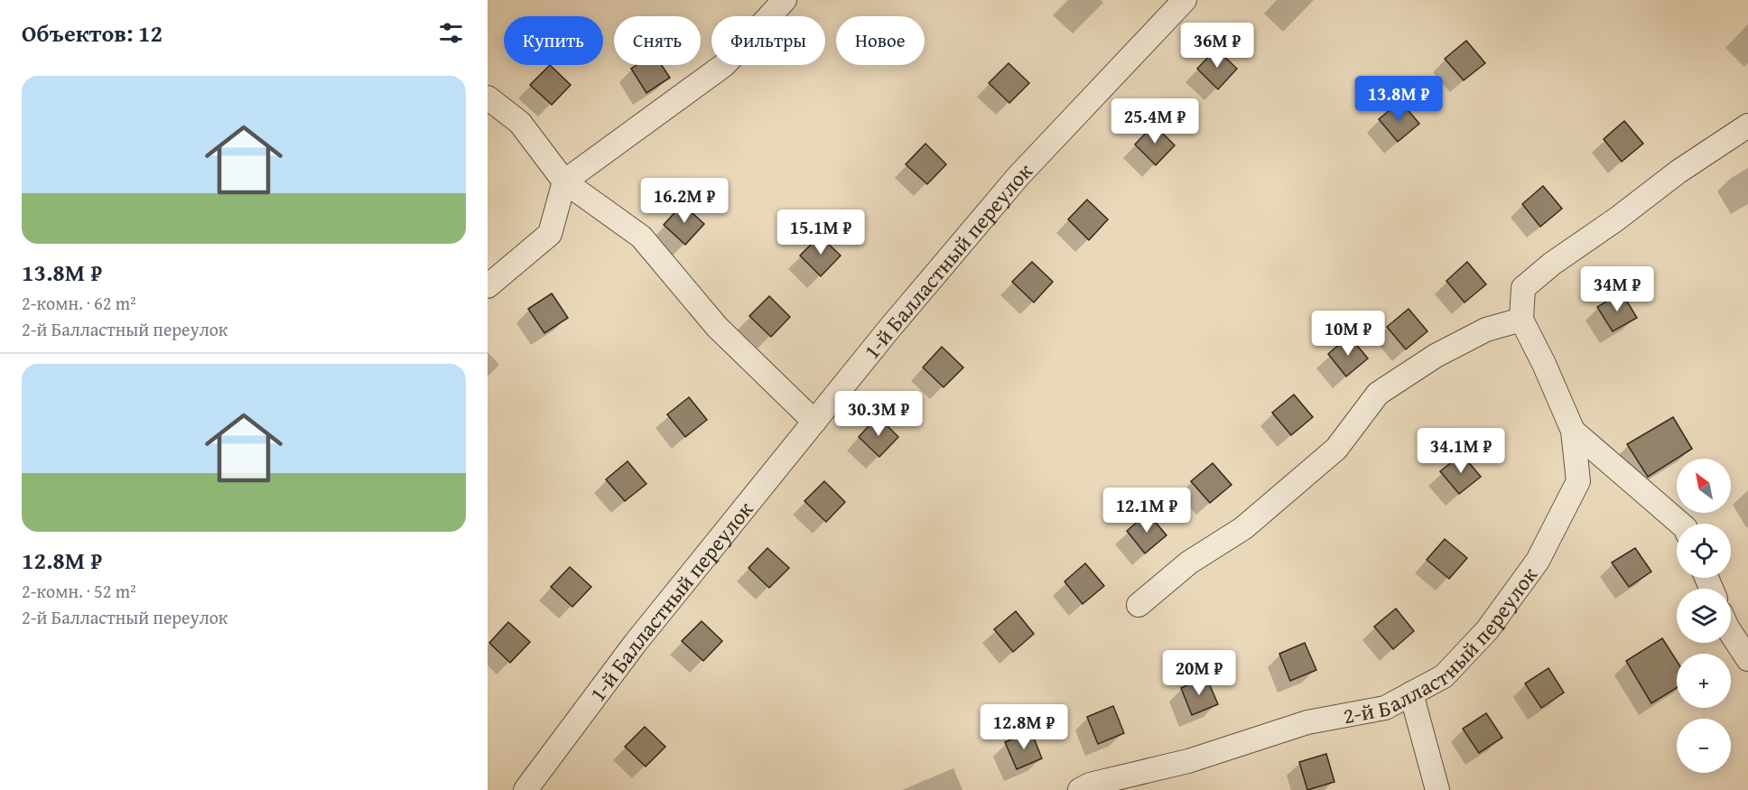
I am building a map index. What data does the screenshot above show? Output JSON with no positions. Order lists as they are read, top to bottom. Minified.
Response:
{"streets":{"street":["1-й Балластный переулок","2-й Балластный переулок"]},"north":"top left","page":{"heading":"Объектов: 12","chip":["Купить","Снять","Фильтры","Новое"],"price":["36M ₽","13.8M ₽","25.4M ₽","16.2M ₽","15.1M ₽","34M ₽","10M ₽","30.3M ₽","34.1M ₽","12.1M ₽","20M ₽","12.8M ₽"],"list":[{"name":"13.8M ₽","note":"2-комн. · 62 m² · 2-й Балластный переулок"},{"name":"12.8M ₽","note":"2-комн. · 52 m² · 2-й Балластный переулок"}],"map_buttons":["+","−"]}}
